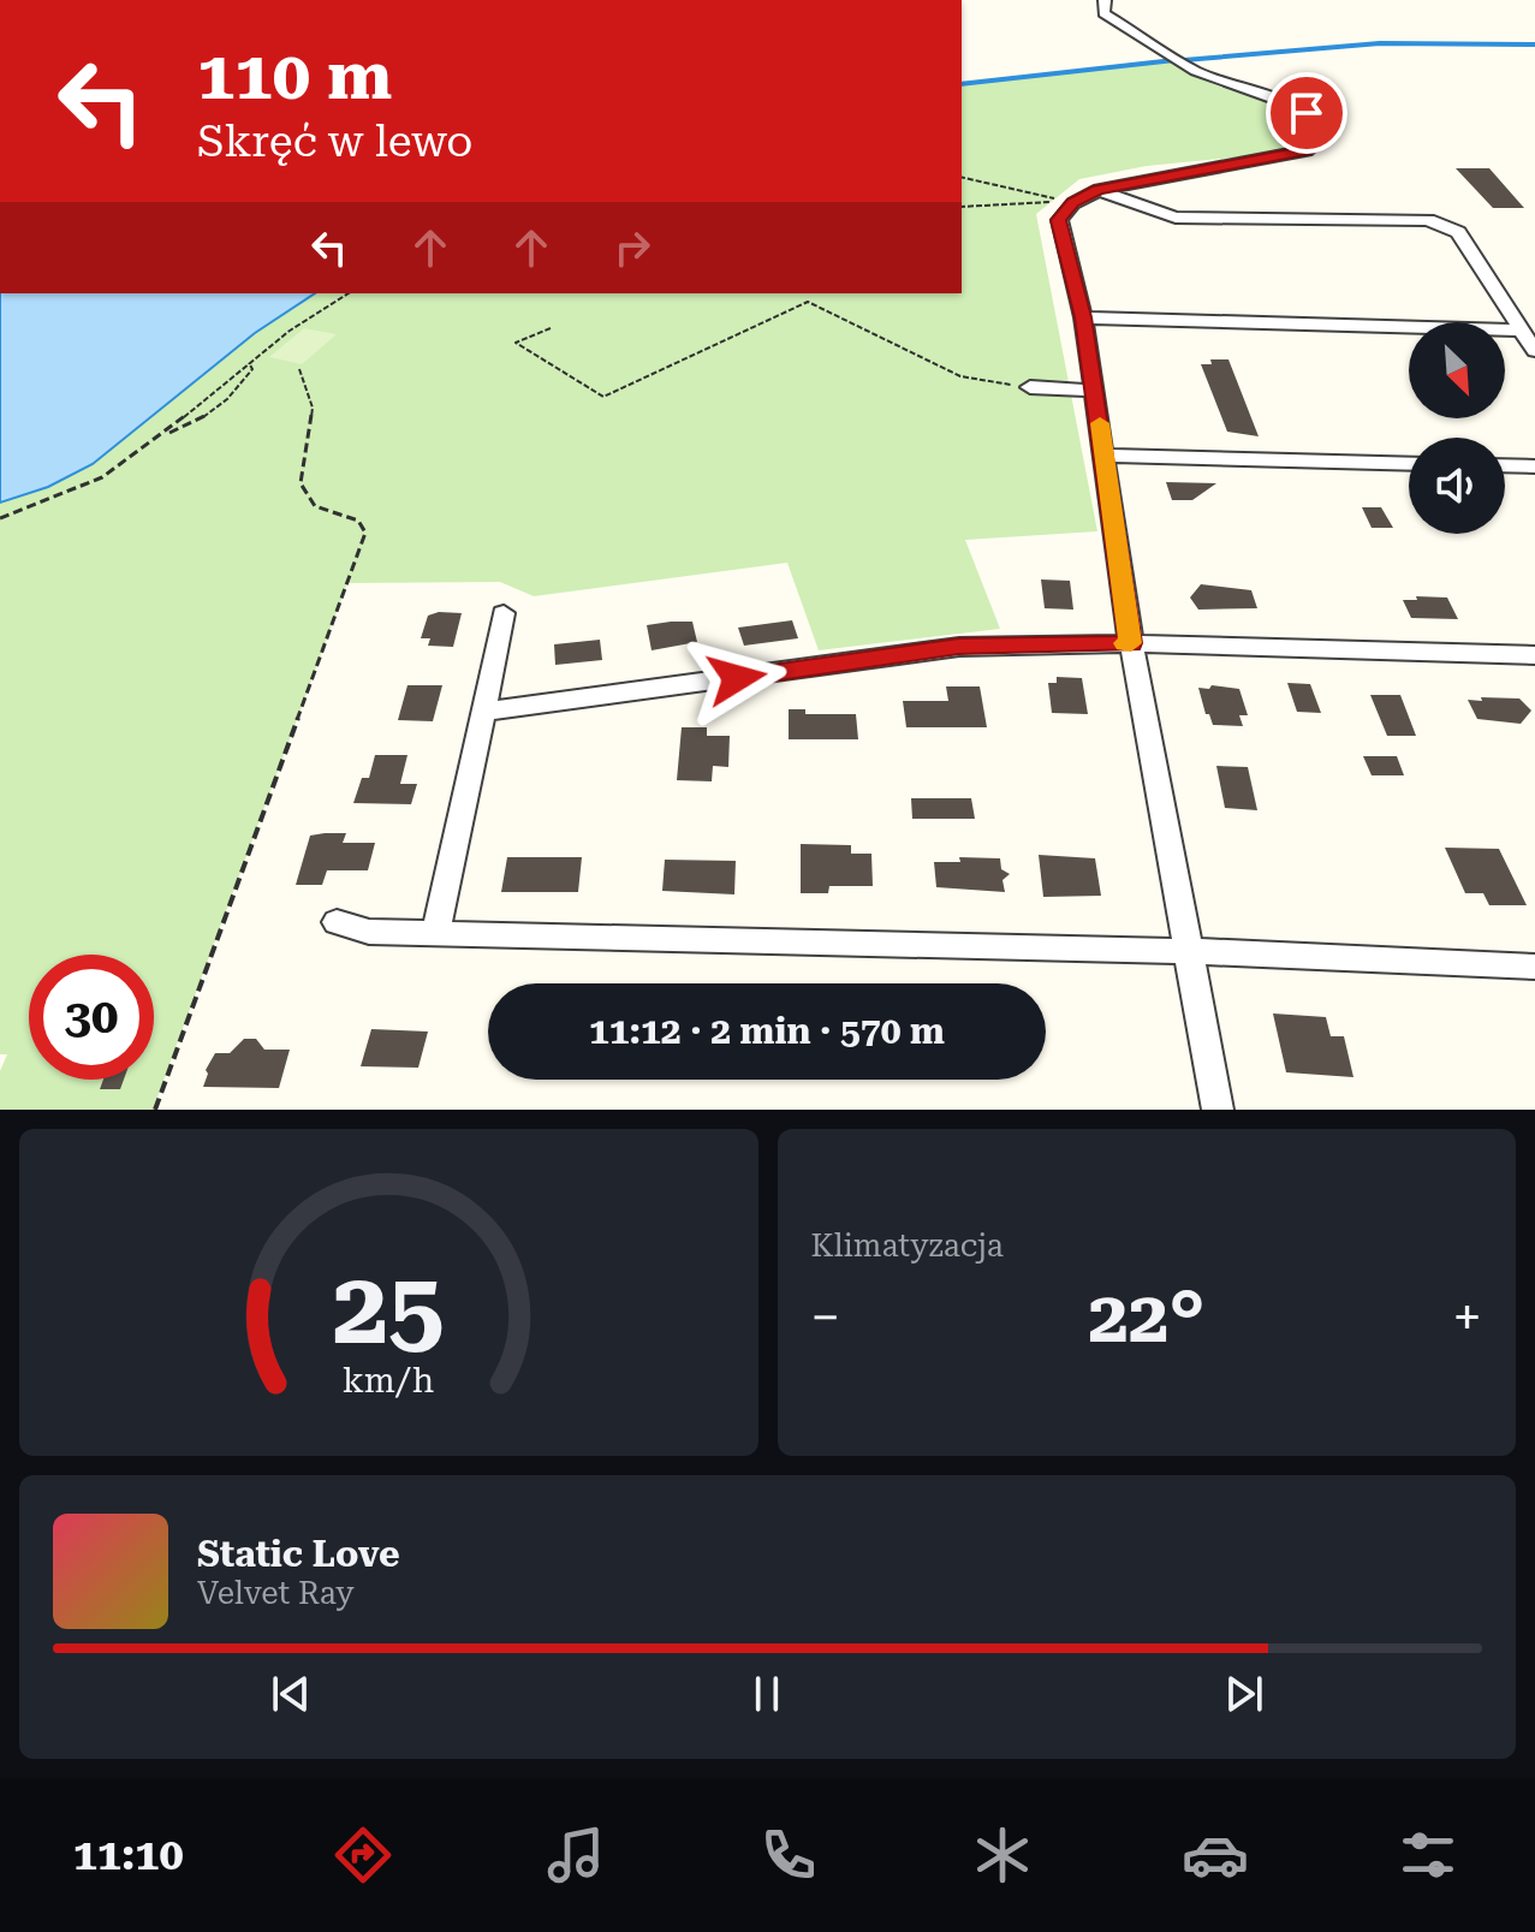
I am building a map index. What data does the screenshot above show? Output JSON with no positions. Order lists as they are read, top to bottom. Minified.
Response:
{"north":"bottom right","page":{"turn":["110 m","Skręć w lewo"],"limit":"30","trip":"11:12 · 2 min · 570 m","tile":"Klimatyzacja","heat":["−","22°","+"],"song":["Static Love","Velvet Ray"],"tabs":"11:10","gauge":["25","km/h"]}}
